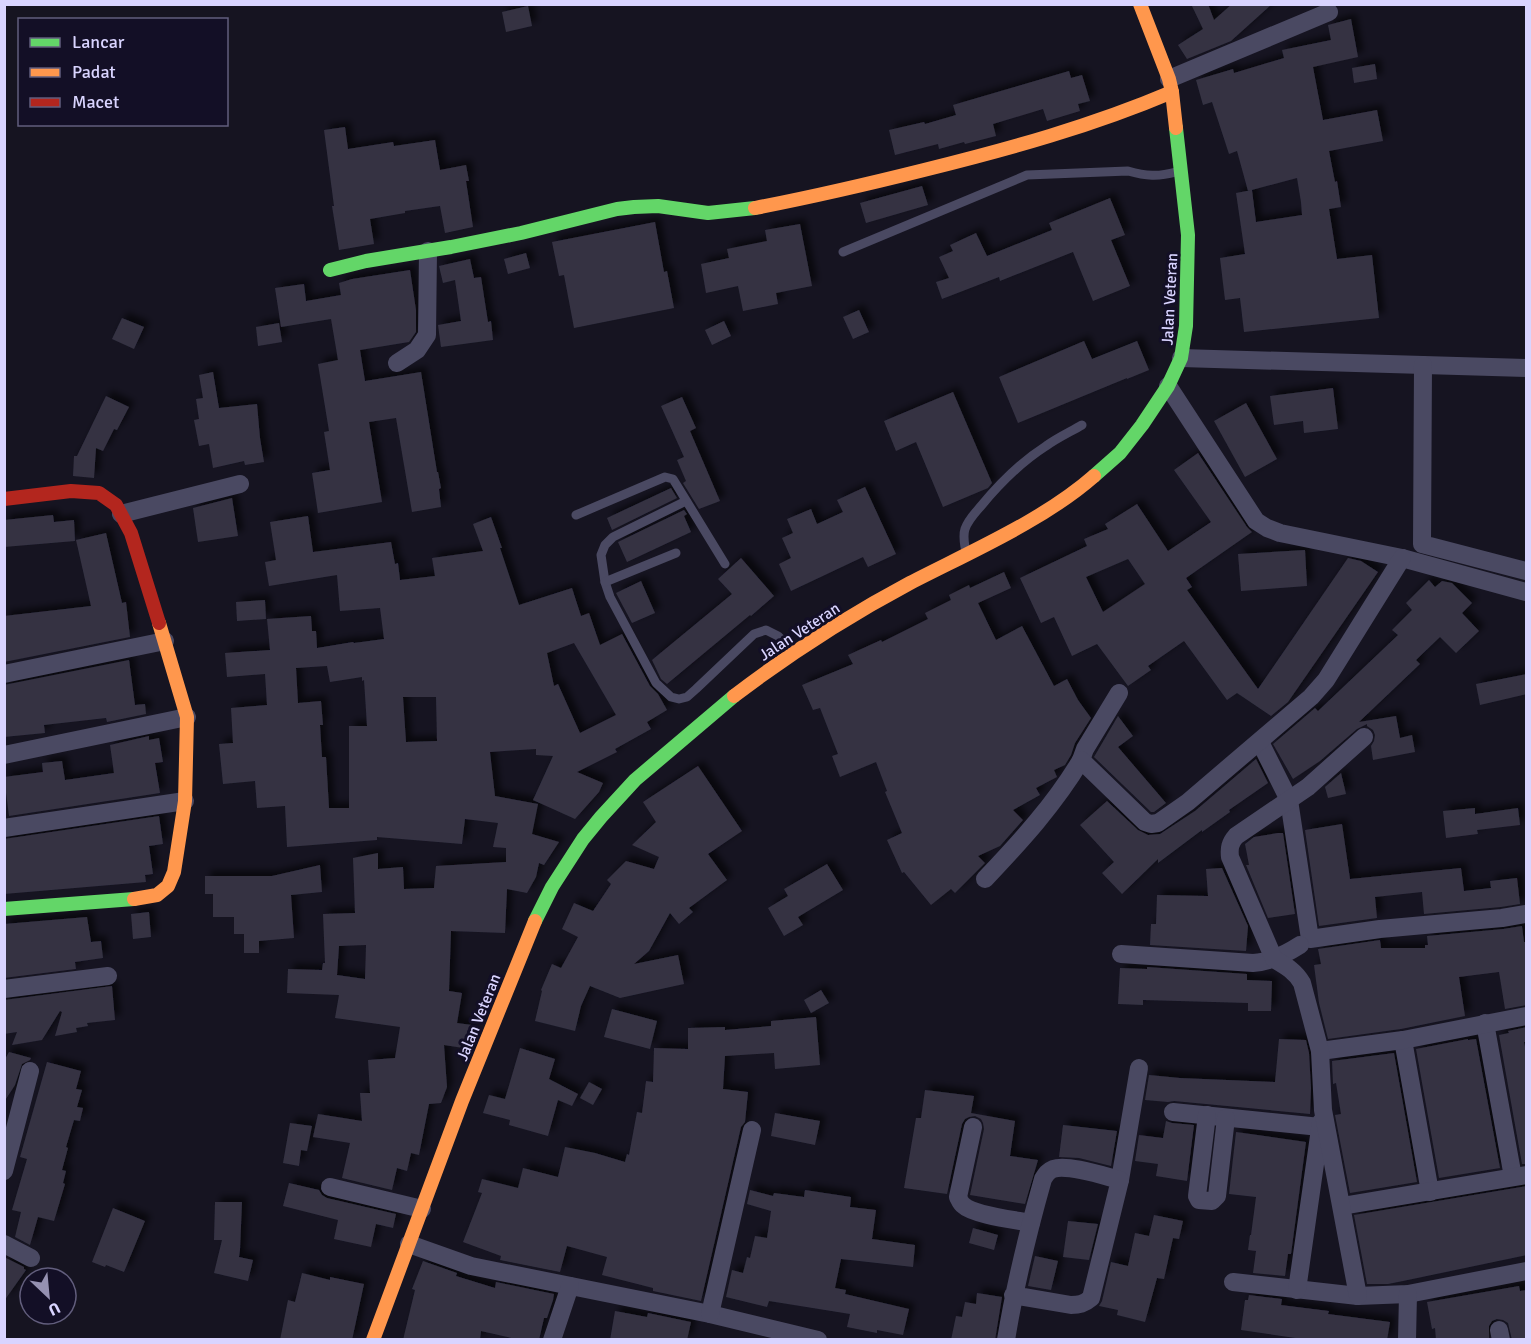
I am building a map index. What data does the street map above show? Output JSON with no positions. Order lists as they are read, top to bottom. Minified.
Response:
{"streets":{"main road":["Jalan Veteran"]},"legend":["Lancar","Padat","Macet"],"north":"bottom right"}
